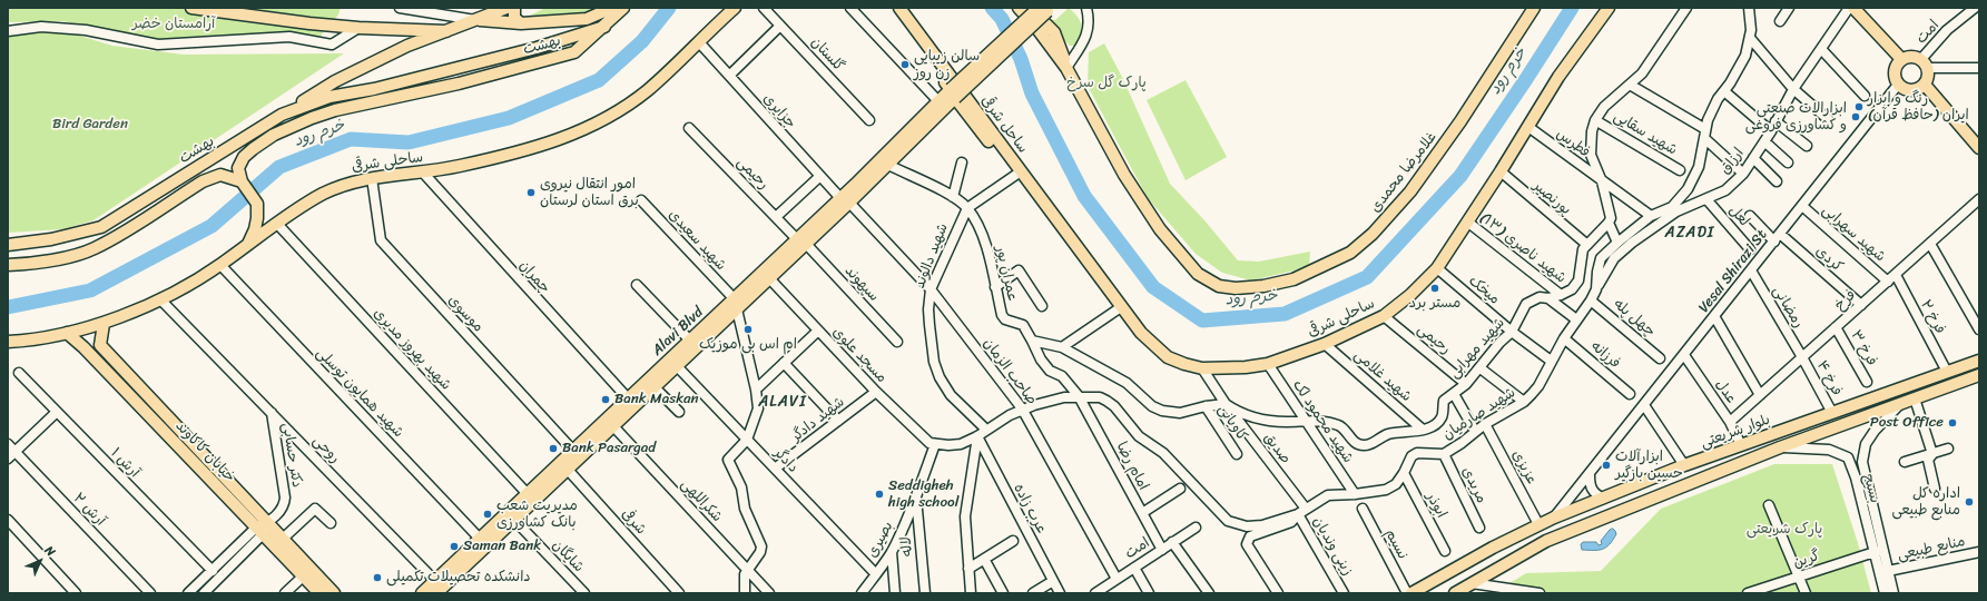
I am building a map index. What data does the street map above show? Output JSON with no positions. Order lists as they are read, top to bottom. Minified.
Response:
{"streets":{"main road":["بهشت","ساحل شرقی","ساحلی شرقی","غلامرضا محمدی","Alavi Blvd","بلوار شریعتی","خیابان کاکاوند"],"street":["امت","گلستان","جزایری","شهید سقایی","فطرس","ارزاق","رحیمی","پورنصیر","لعل","شهید سهرابی","شهید سعیدی","شهید ناصری (۱۳)","شهید دالوند","کردی","Vesal Shirazi St","عمران پور","چمران","سپهوند","میخک","فرخ","رمضانی","موسوی","فرخ ۲","چهل پله","شهید مهرابی","فرخ ۳","شهید بهروز مدیری","مسجد علوی","فرزانه","صاحب الزمان","شهید غلامی","فرخ ۴","عدل","شهید همایون توسلی","شهید صارمیان","شهید دادگر","شهید محمود لک","کاویانی","صدیق","روحی","دکتر حسابی","دادگر","آرش ۱","امام رضا","عزیزی","مریدی","بسیج","شکراللهی","ابوذر","عرب زاده","آرش ۲","شرفی","بصیری","نسیم","لاله","زینی وندیان","منابع طبیعی","شایگان","گرین"]},"crossings":[["امت","Vesal Shirazi St"],["امت","صاحب الزمان"],["امت","امام رضا"],["جزایری","ساحلی شرقی"],["جزایری","Alavi Blvd"],["جزایری","صاحب الزمان"],["ساحل شرقی","ساحلی شرقی"],["شهید سقایی","فطرس"],["شهید سقایی","شهید صارمیان"],["فطرس","ساحلی شرقی"],["فطرس","شهید صارمیان"],["ارزاق","لعل"],["ارزاق","شهید صارمیان"],["ساحلی شرقی","رحیمی"],["ساحلی شرقی","پورنصیر"],["ساحلی شرقی","شهید ناصری (۱۳)"],["ساحلی شرقی","چمران"],["ساحلی شرقی","میخک"],["ساحلی شرقی","موسوی"],["ساحلی شرقی","شهید بهروز مدیری"],["ساحلی شرقی","شهید غلامی"],["ساحلی شرقی","شهید همایون توسلی"],["ساحلی شرقی","شهید محمود لک"],["ساحلی شرقی","صدیق"],["ساحلی شرقی","روحی"],["ساحلی شرقی","خیابان کاکاوند"],["رحیمی","سپهوند"],["رحیمی","Alavi Blvd"],["رحیمی","شهید مهرابی"],["پورنصیر","شهید مهرابی"],["شهید سهرابی","Vesal Shirazi St"],["شهید سهرابی","فرخ"],["شهید سعیدی","Alavi Blvd"],["شهید ناصری (۱۳)","شهید مهرابی"],["شهید دالوند","عمران پور"],["شهید دالوند","صاحب الزمان"],["شهید دالوند","شهید صارمیان"],["کردی","Vesal Shirazi St"],["کردی","فرخ"],["Vesal Shirazi St","رمضانی"],["Vesal Shirazi St","عدل"],["Vesal Shirazi St","بلوار شریعتی"],["عمران پور","Alavi Blvd"],["عمران پور","امام رضا"],["چمران","Alavi Blvd"],["سپهوند","Alavi Blvd"],["میخک","شهید مهرابی"],["میخک","شهید صارمیان"],["فرخ","رمضانی"],["فرخ","فرخ ۲"],["فرخ","فرخ ۳"],["فرخ","فرخ ۴"],["فرخ","عدل"],["رمضانی","فرخ ۴"],["موسوی","Alavi Blvd"],["فرخ ۲","بلوار شریعتی"],["چهل پله","شهید صارمیان"],["Alavi Blvd","شهید بهروز مدیری"],["Alavi Blvd","مسجد علوی"],["Alavi Blvd","صاحب الزمان"],["Alavi Blvd","شهید همایون توسلی"],["Alavi Blvd","روحی"],["Alavi Blvd","دادگر"],["Alavi Blvd","شکراللهی"],["Alavi Blvd","شرفی"],["Alavi Blvd","شایگان"],["شهید مهرابی","شهید غلامی"],["شهید مهرابی","شهید محمود لک"],["شهید مهرابی","صدیق"],["مسجد علوی","شهید صارمیان"],["مسجد علوی","شهید دادگر"],["مسجد علوی","بصیری"],["فرزانه","شهید صارمیان"],["صاحب الزمان","شهید صارمیان"],["فرخ ۴","بلوار شریعتی"],["عدل","بلوار شریعتی"],["شهید صارمیان","شهید محمود لک"],["شهید صارمیان","صدیق"],["شهید صارمیان","امام رضا"],["شهید صارمیان","عزیزی"],["شهید صارمیان","مریدی"],["شهید صارمیان","ابوذر"],["شهید صارمیان","عرب زاده"],["شهید صارمیان","بصیری"],["شهید صارمیان","زینی وندیان"],["شهید دادگر","دادگر"],["بلوار شریعتی","عزیزی"],["بلوار شریعتی","بسیج"],["روحی","دکتر حسابی"],["خیابان کاکاوند","دکتر حسابی"],["دکتر حسابی","آرش ۱"],["دادگر","بصیری"],["بسیج","منابع طبیعی"],["بسیج","گرین"],["بصیری","لاله"]],"districts":["AZADI","ALAVI"],"water":["خرم رود"],"parks":["آرامستان خضر","پارک گل سرخ","Bird Garden","پارک شریعتی"],"places":["سالن زیبایی زن روز","رنگ و ابزار ایران (حافظ قرآن)","ابزارالات صنعتی و کشاورزی فروغی","امور انتقال نیروی برق استان لرستان","مستر برد","ام اس بی موزیک","Bank Maskan","Post Office","Bank Pasargad","ابزارآلات حسین بازگیر","Seddigheh high school","اداره کل منابع طبیعی","مدیریت شعب بانک کشاورزی","Saman Bank","دانشکده تحصیلات تکمیلی"],"north":"top right"}
